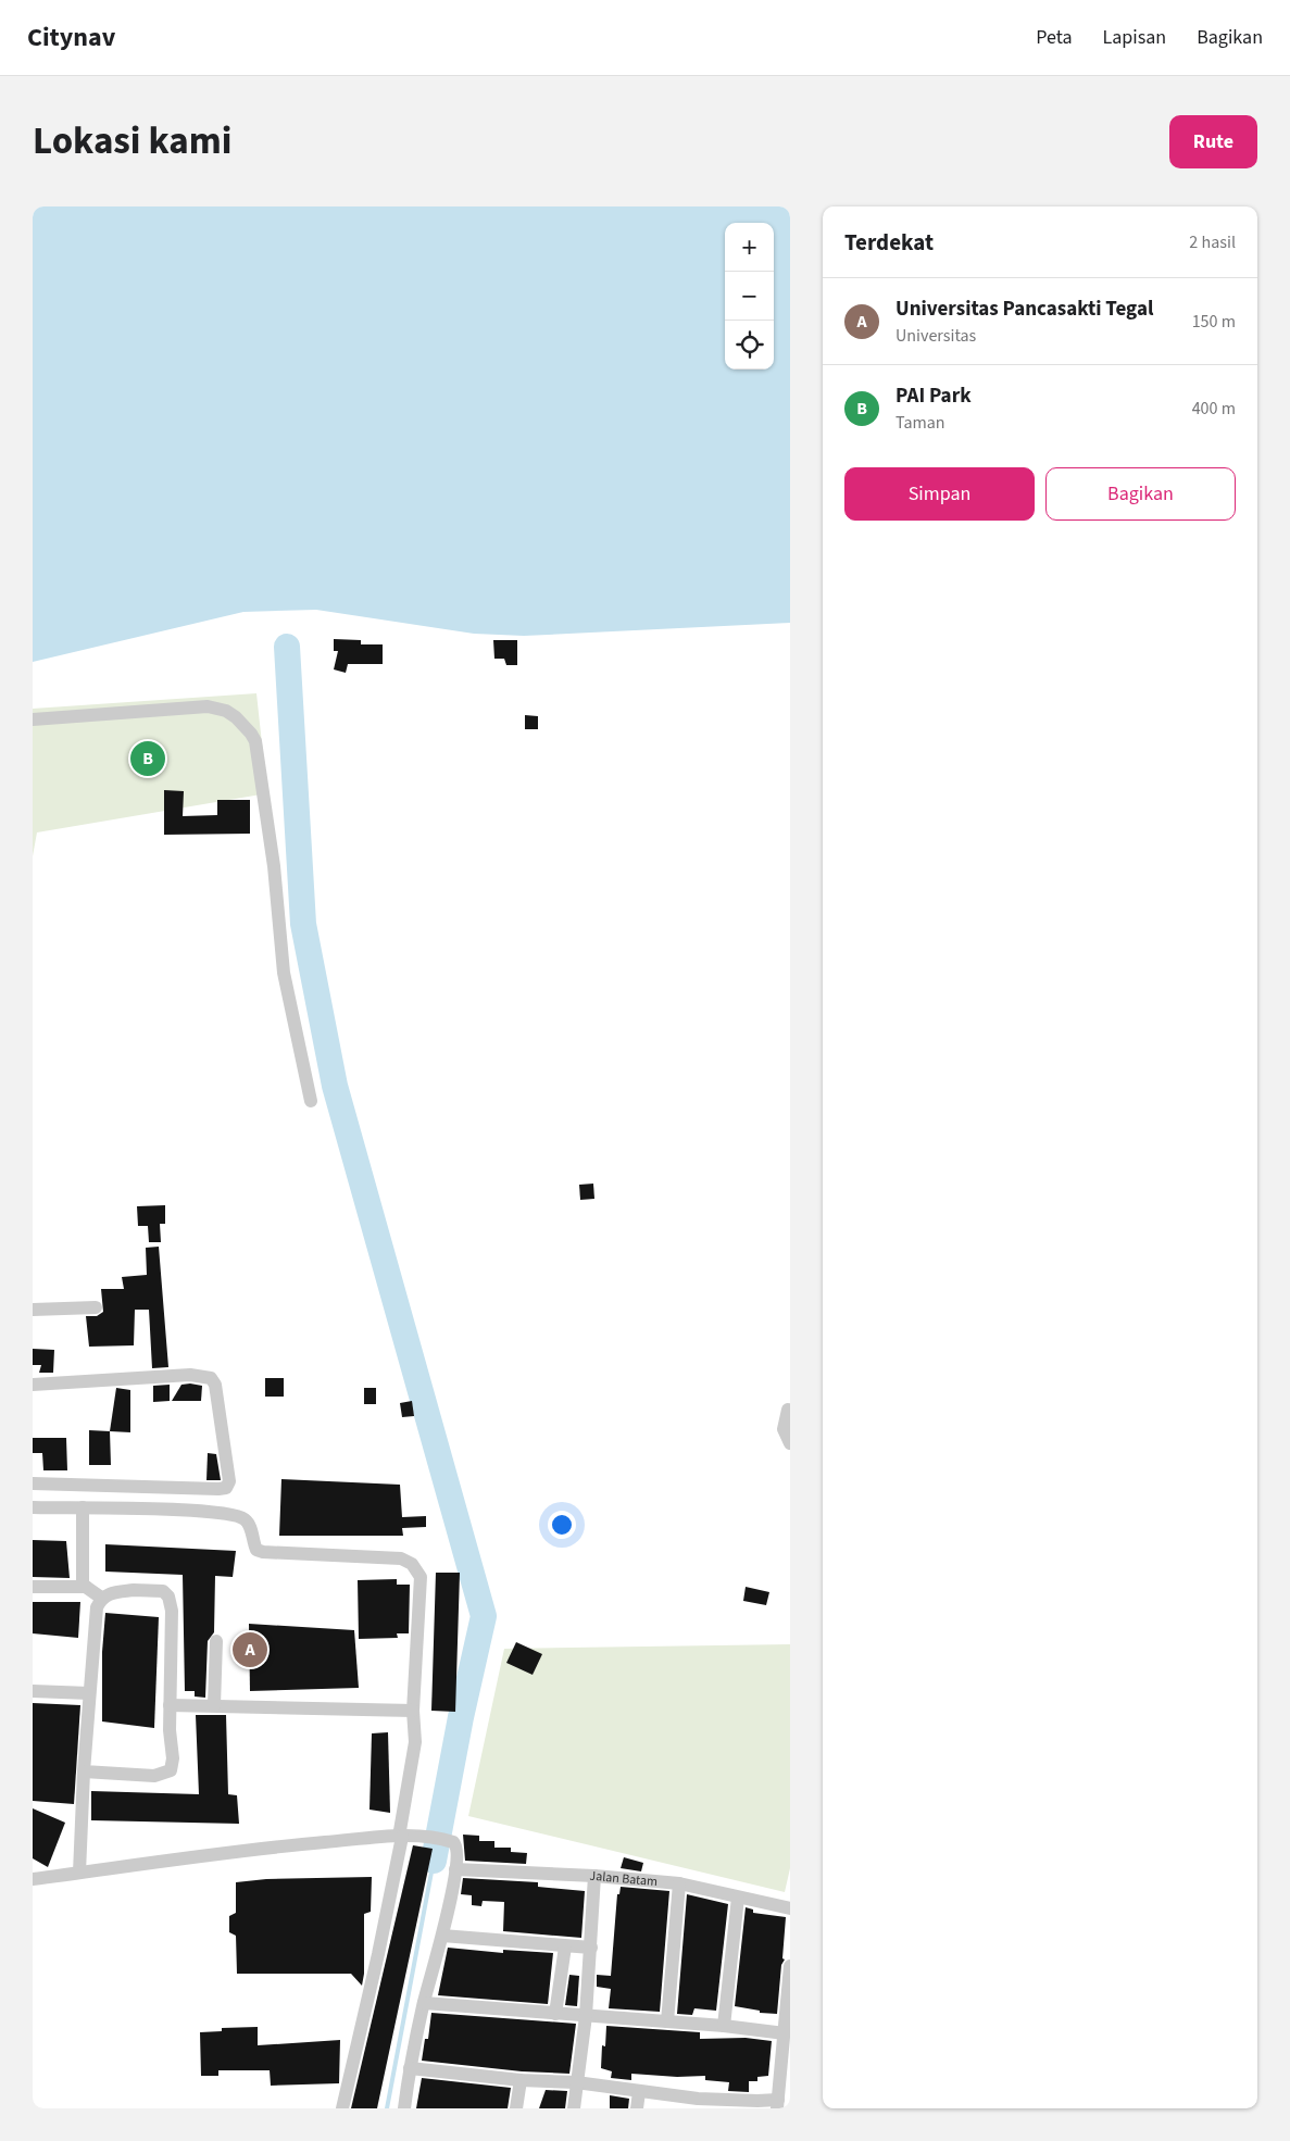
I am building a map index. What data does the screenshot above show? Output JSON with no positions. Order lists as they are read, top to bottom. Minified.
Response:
{"streets":{"street":["Jalan Batam"]},"page":{"header":"Citynav","nav":["Peta","Lapisan","Bagikan"],"title":"Lokasi kami","buttons":["Rute",["Simpan","Bagikan"]],"heading":["Terdekat","2 hasil"],"map_buttons":["+","−"],"list":[{"mark":"A","name":"Universitas Pancasakti Tegal","note":"Universitas","value":"150 m"},{"mark":"B","name":"PAI Park","note":"Taman","value":"400 m"}],"pins":["B","A"]}}
